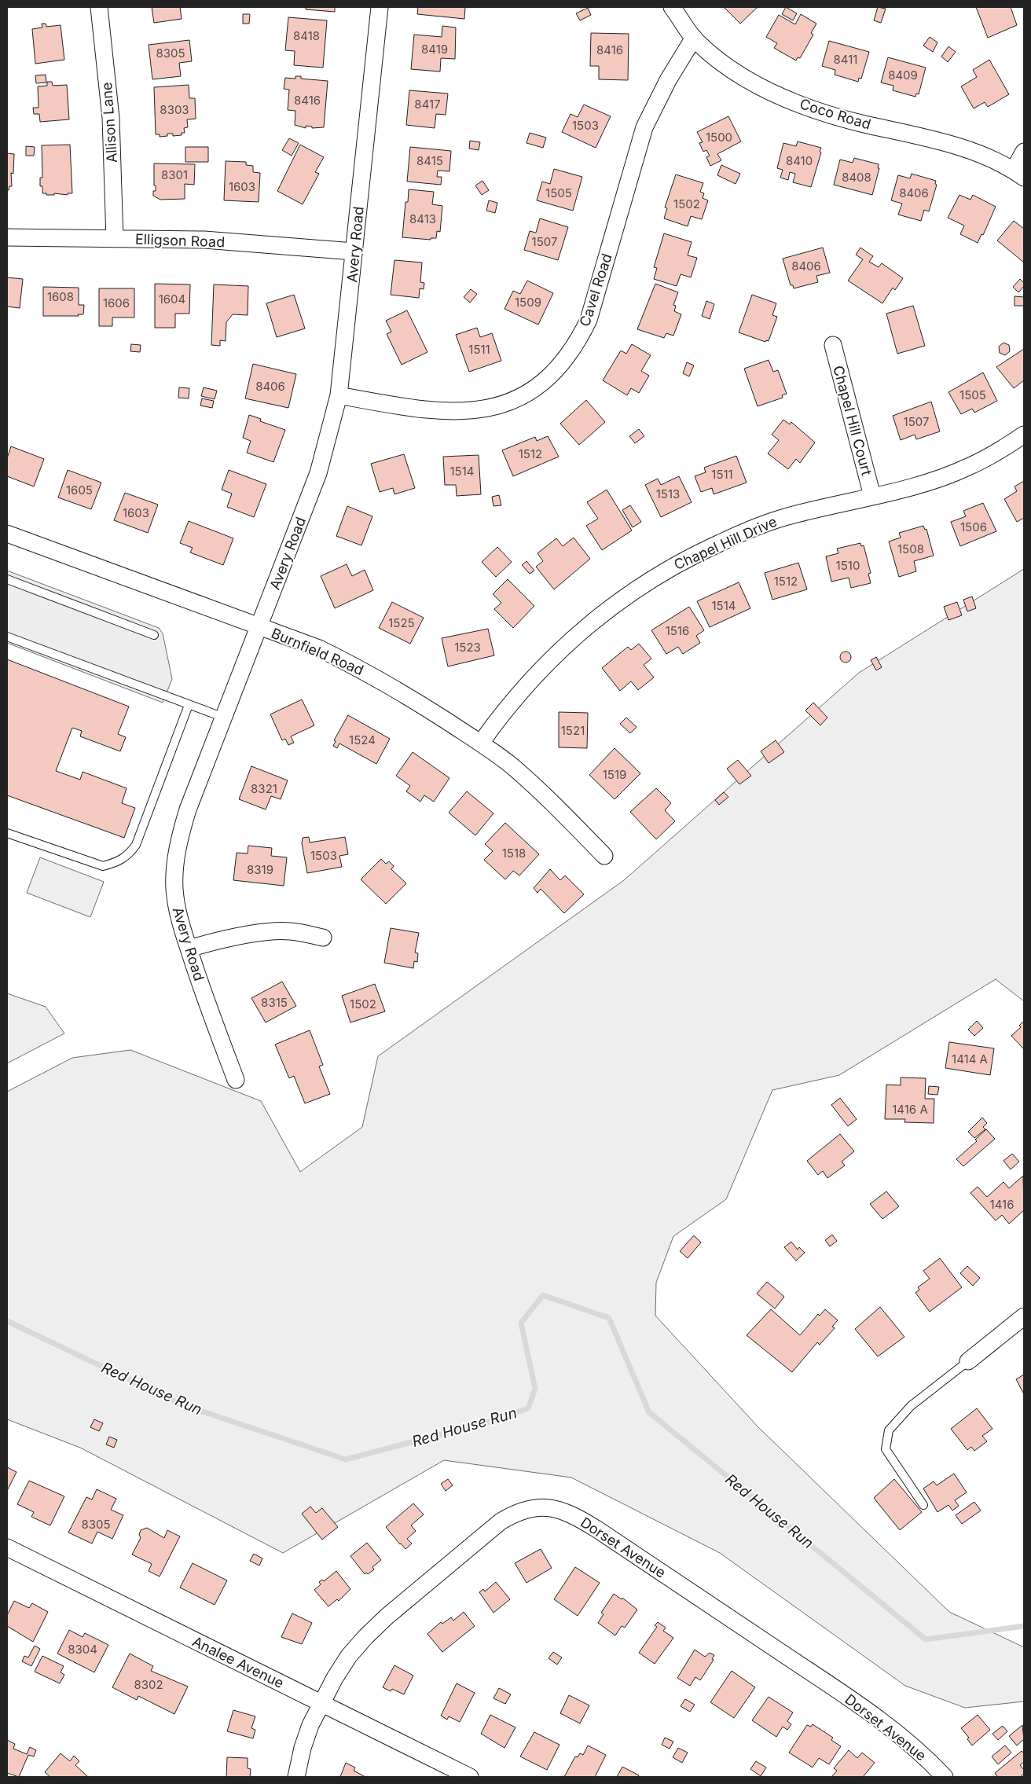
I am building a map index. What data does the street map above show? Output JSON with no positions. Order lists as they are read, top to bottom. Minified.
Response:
{"streets":{"street":["Coco Road","Allison Lane","Elligson Road","Avery Road","Cavel Road","Chapel Hill Court","Chapel Hill Drive","Burnfield Road","Dorset Avenue","Analee Avenue"]},"crossings":[["Coco Road","Cavel Road"],["Allison Lane","Elligson Road"],["Elligson Road","Avery Road"],["Avery Road","Cavel Road"],["Avery Road","Burnfield Road"],["Chapel Hill Court","Chapel Hill Drive"],["Chapel Hill Drive","Burnfield Road"],["Dorset Avenue","Analee Avenue"]],"water":["Red House Run"],"house_numbers":["8418","8419","8416","8305","8411","8409","8416","8417","8303","1503","1500","8415","8410","8301","8408","1603","1505","8406","1502","8413","1507","8406","1608","1604","1509","1606","1511","8406","1505","1507","1512","1514","1511","1605","1513","1603","1506","1508","1510","1512","1514","1525","1516","1523","1521","1524","1519","8321","1518","1503","8319","8315","1502","1414 A","1416 A","1416","8305","8304","8302"]}
